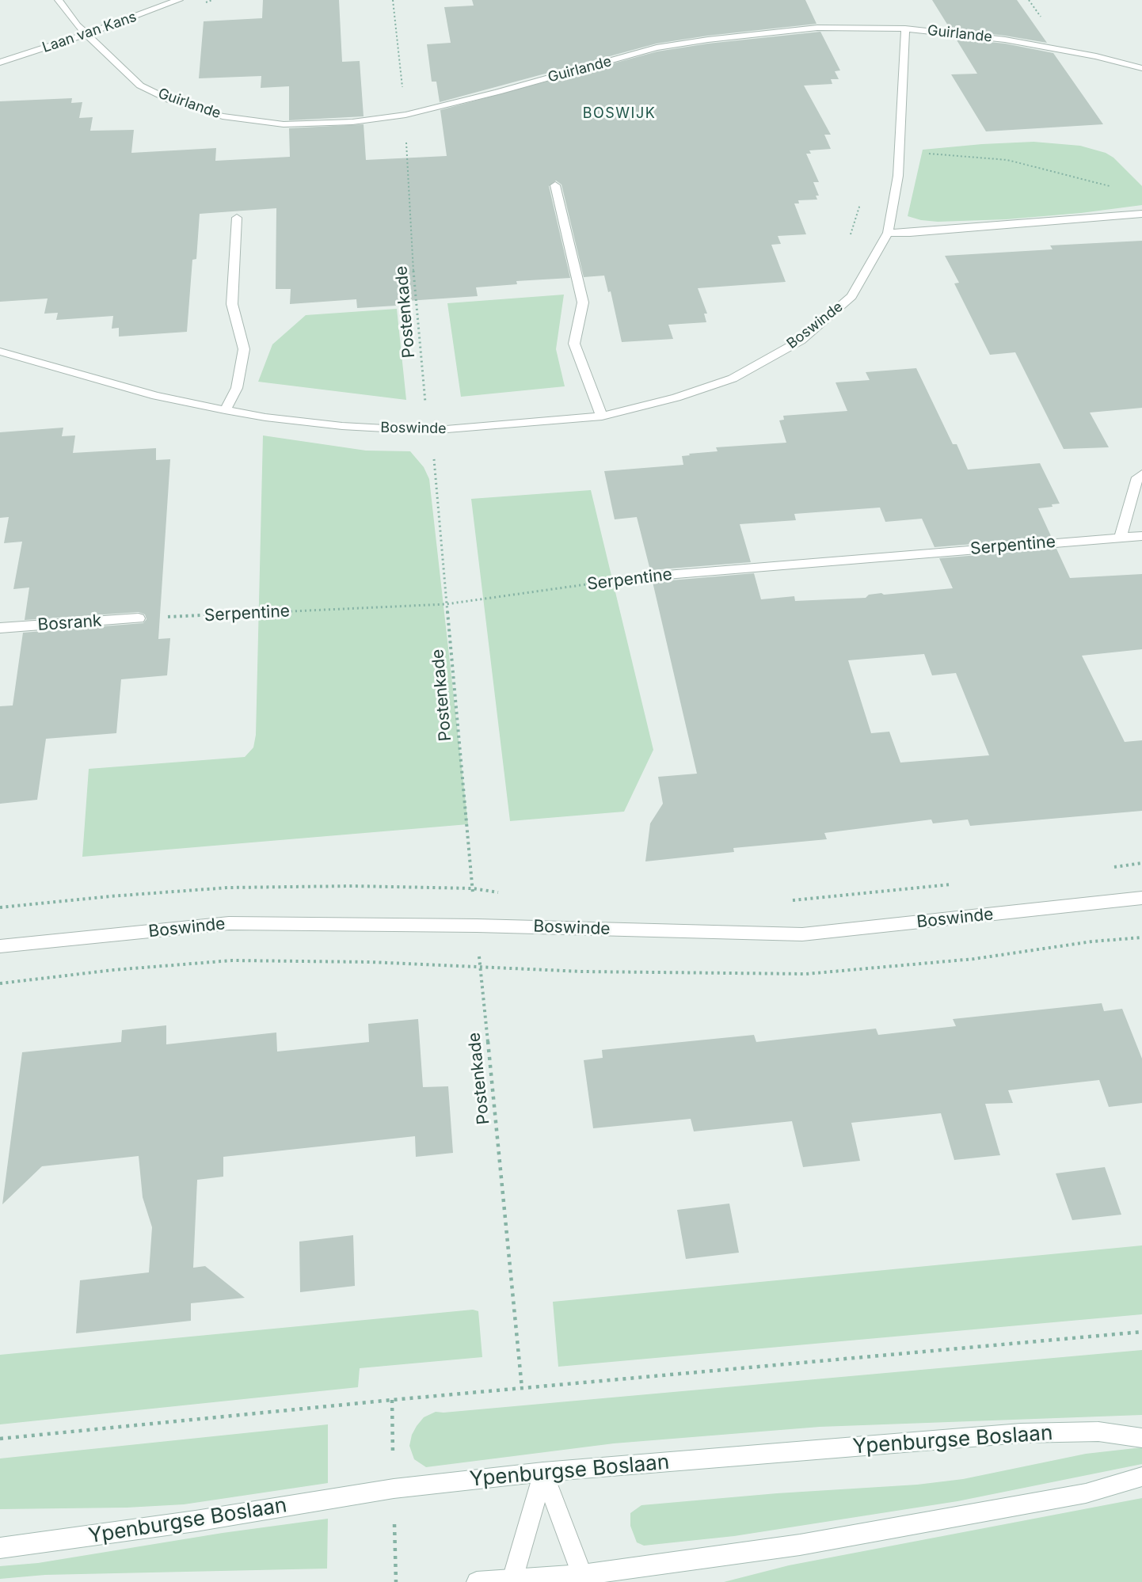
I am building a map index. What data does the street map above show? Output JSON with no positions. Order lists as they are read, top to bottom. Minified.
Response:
{"streets":{"street":["Laan van Kans","Guirlande","Boswinde","Serpentine","Bosrank","Ypenburgse Boslaan"],"path":["Postenkade"]},"crossings":[["Laan van Kans","Guirlande"],["Guirlande","Postenkade"],["Guirlande","Boswinde"],["Postenkade","Boswinde"],["Postenkade","Serpentine"],["Serpentine","Bosrank"]],"districts":["BOSWIJK"]}
